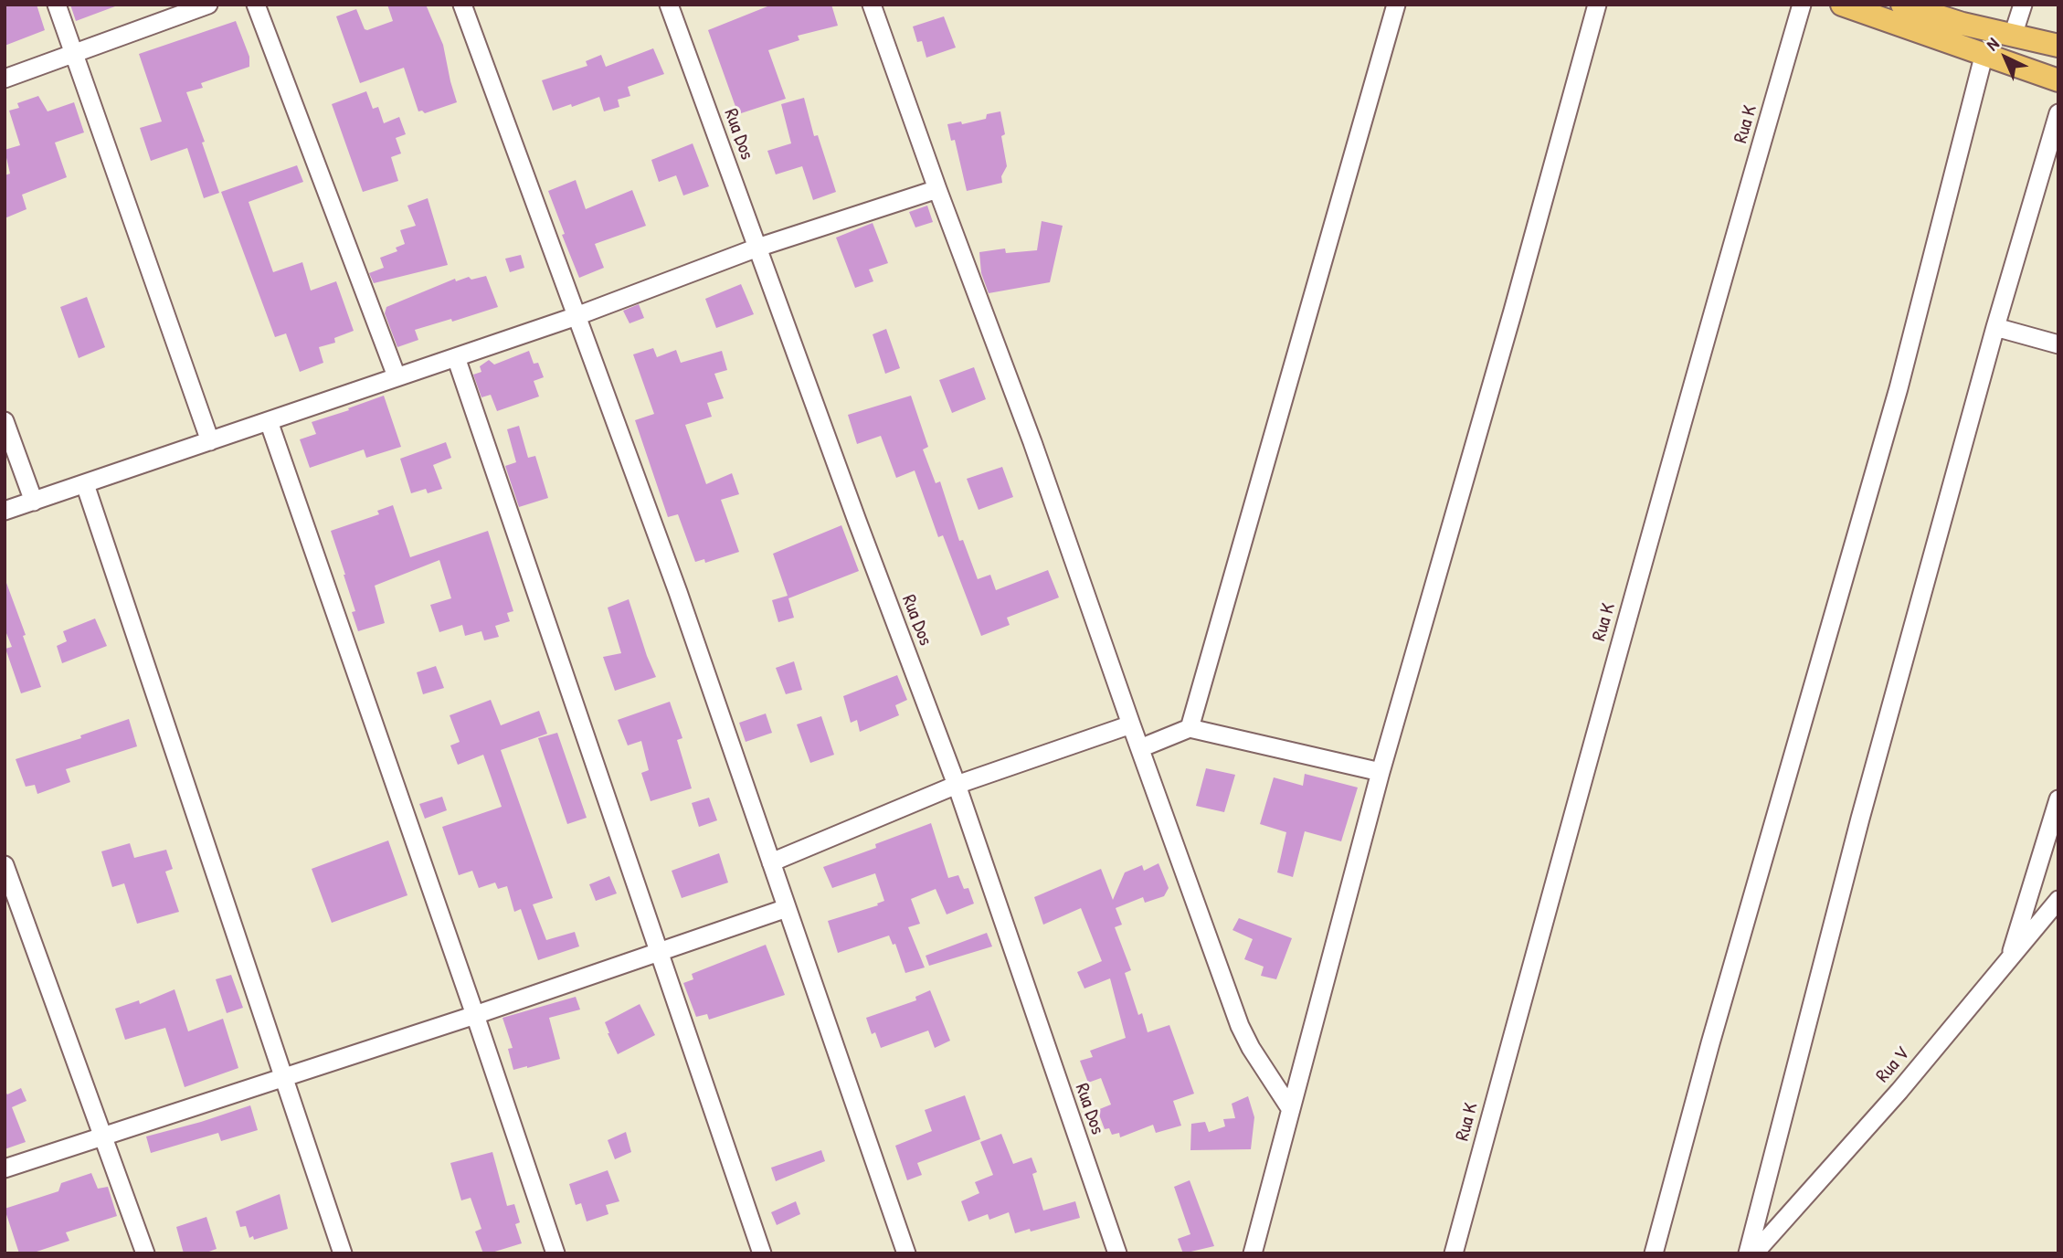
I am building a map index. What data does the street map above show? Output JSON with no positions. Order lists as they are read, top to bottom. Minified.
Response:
{"streets":{"street":["Rua K","Rua Dos","Rua V"]},"north":"top left"}
